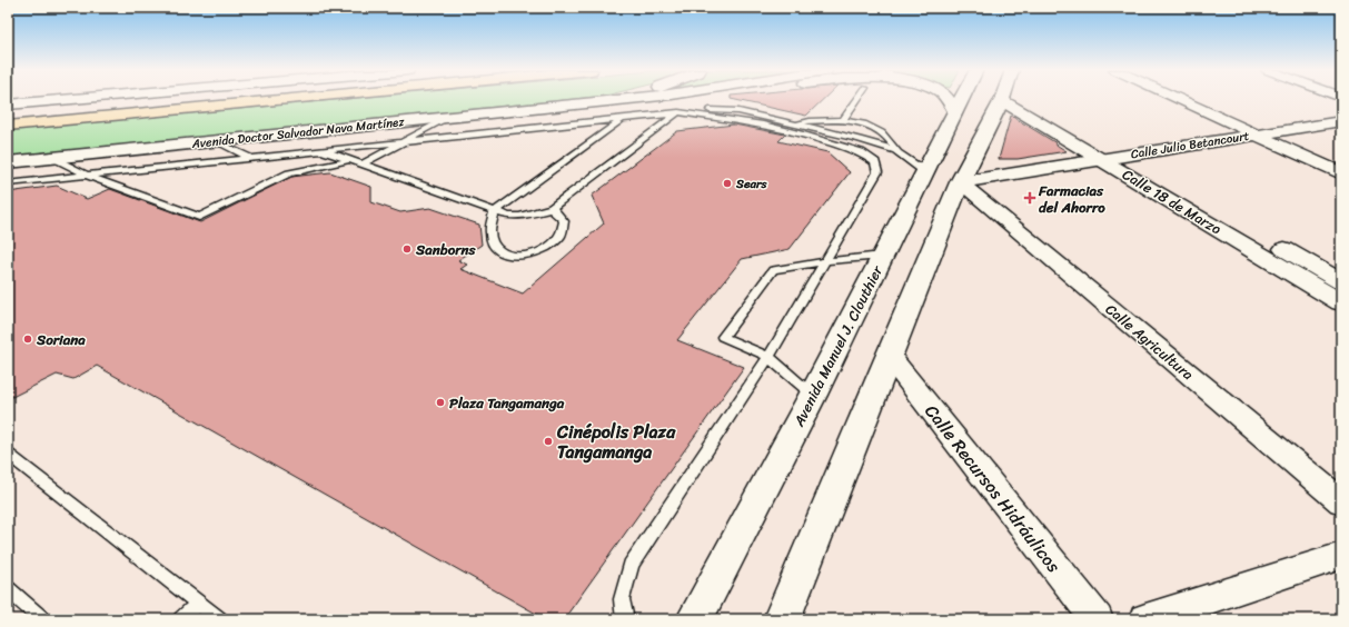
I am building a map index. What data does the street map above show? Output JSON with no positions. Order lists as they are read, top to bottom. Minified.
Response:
{"streets":{"main road":["Avenida Doctor Salvador Nava Martínez","Calle 18 de Marzo","Avenida Manuel J. Clouthier"],"street":["Calle Julio Betancourt","Calle Agricultura","Calle Recursos Hidráulicos"]},"crossings":[["Calle Julio Betancourt","Calle 18 de Marzo"],["Calle Julio Betancourt","Calle Agricultura"]],"places":{"other":["Sears","Sanborns","Soriana","Plaza Tangamanga","Cinépolis Plaza Tangamanga"],"health":["Farmacias del Ahorro"]}}
